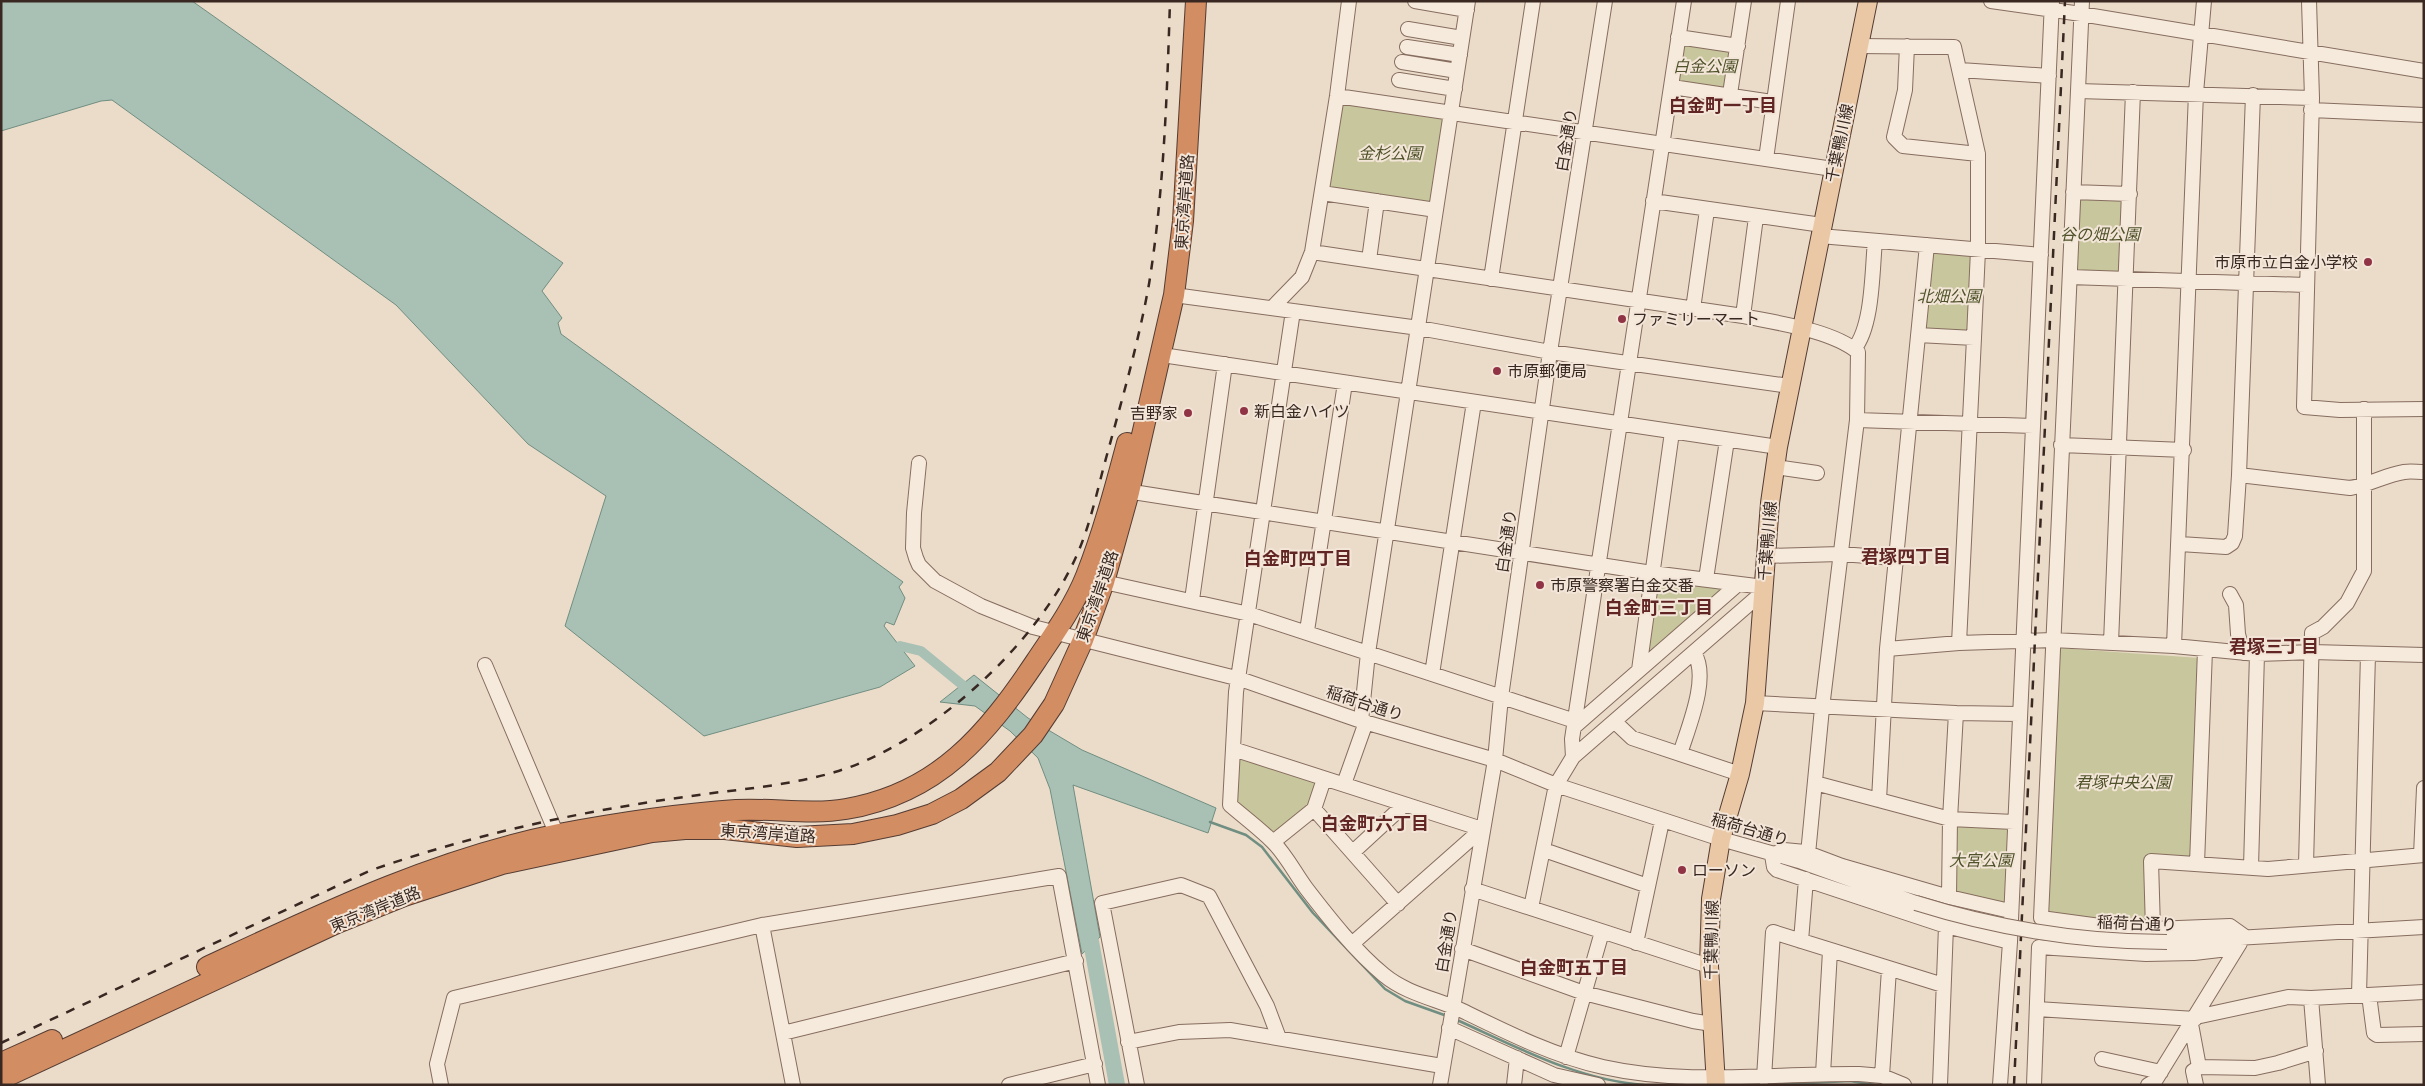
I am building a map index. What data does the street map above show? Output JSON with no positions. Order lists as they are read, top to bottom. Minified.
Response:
{"streets":{"highway":["東京湾岸道路"],"main road":["千葉鴨川線"],"street":["白金通り","稲荷台通り"]},"crossings":[["白金通り","稲荷台通り"],["千葉鴨川線","稲荷台通り"],["東京湾岸道路","稲荷台通り"]],"districts":["白金町一丁目","君塚四丁目","白金町四丁目","白金町三丁目","君塚三丁目","白金町六丁目","白金町五丁目"],"parks":["白金公園","金杉公園","谷の畑公園","北畑公園","君塚中央公園","大宮公園"],"places":["市原市立白金小学校","ファミリーマート","市原郵便局","新白金ハイツ","吉野家","市原警察署白金交番","ローソン"]}
